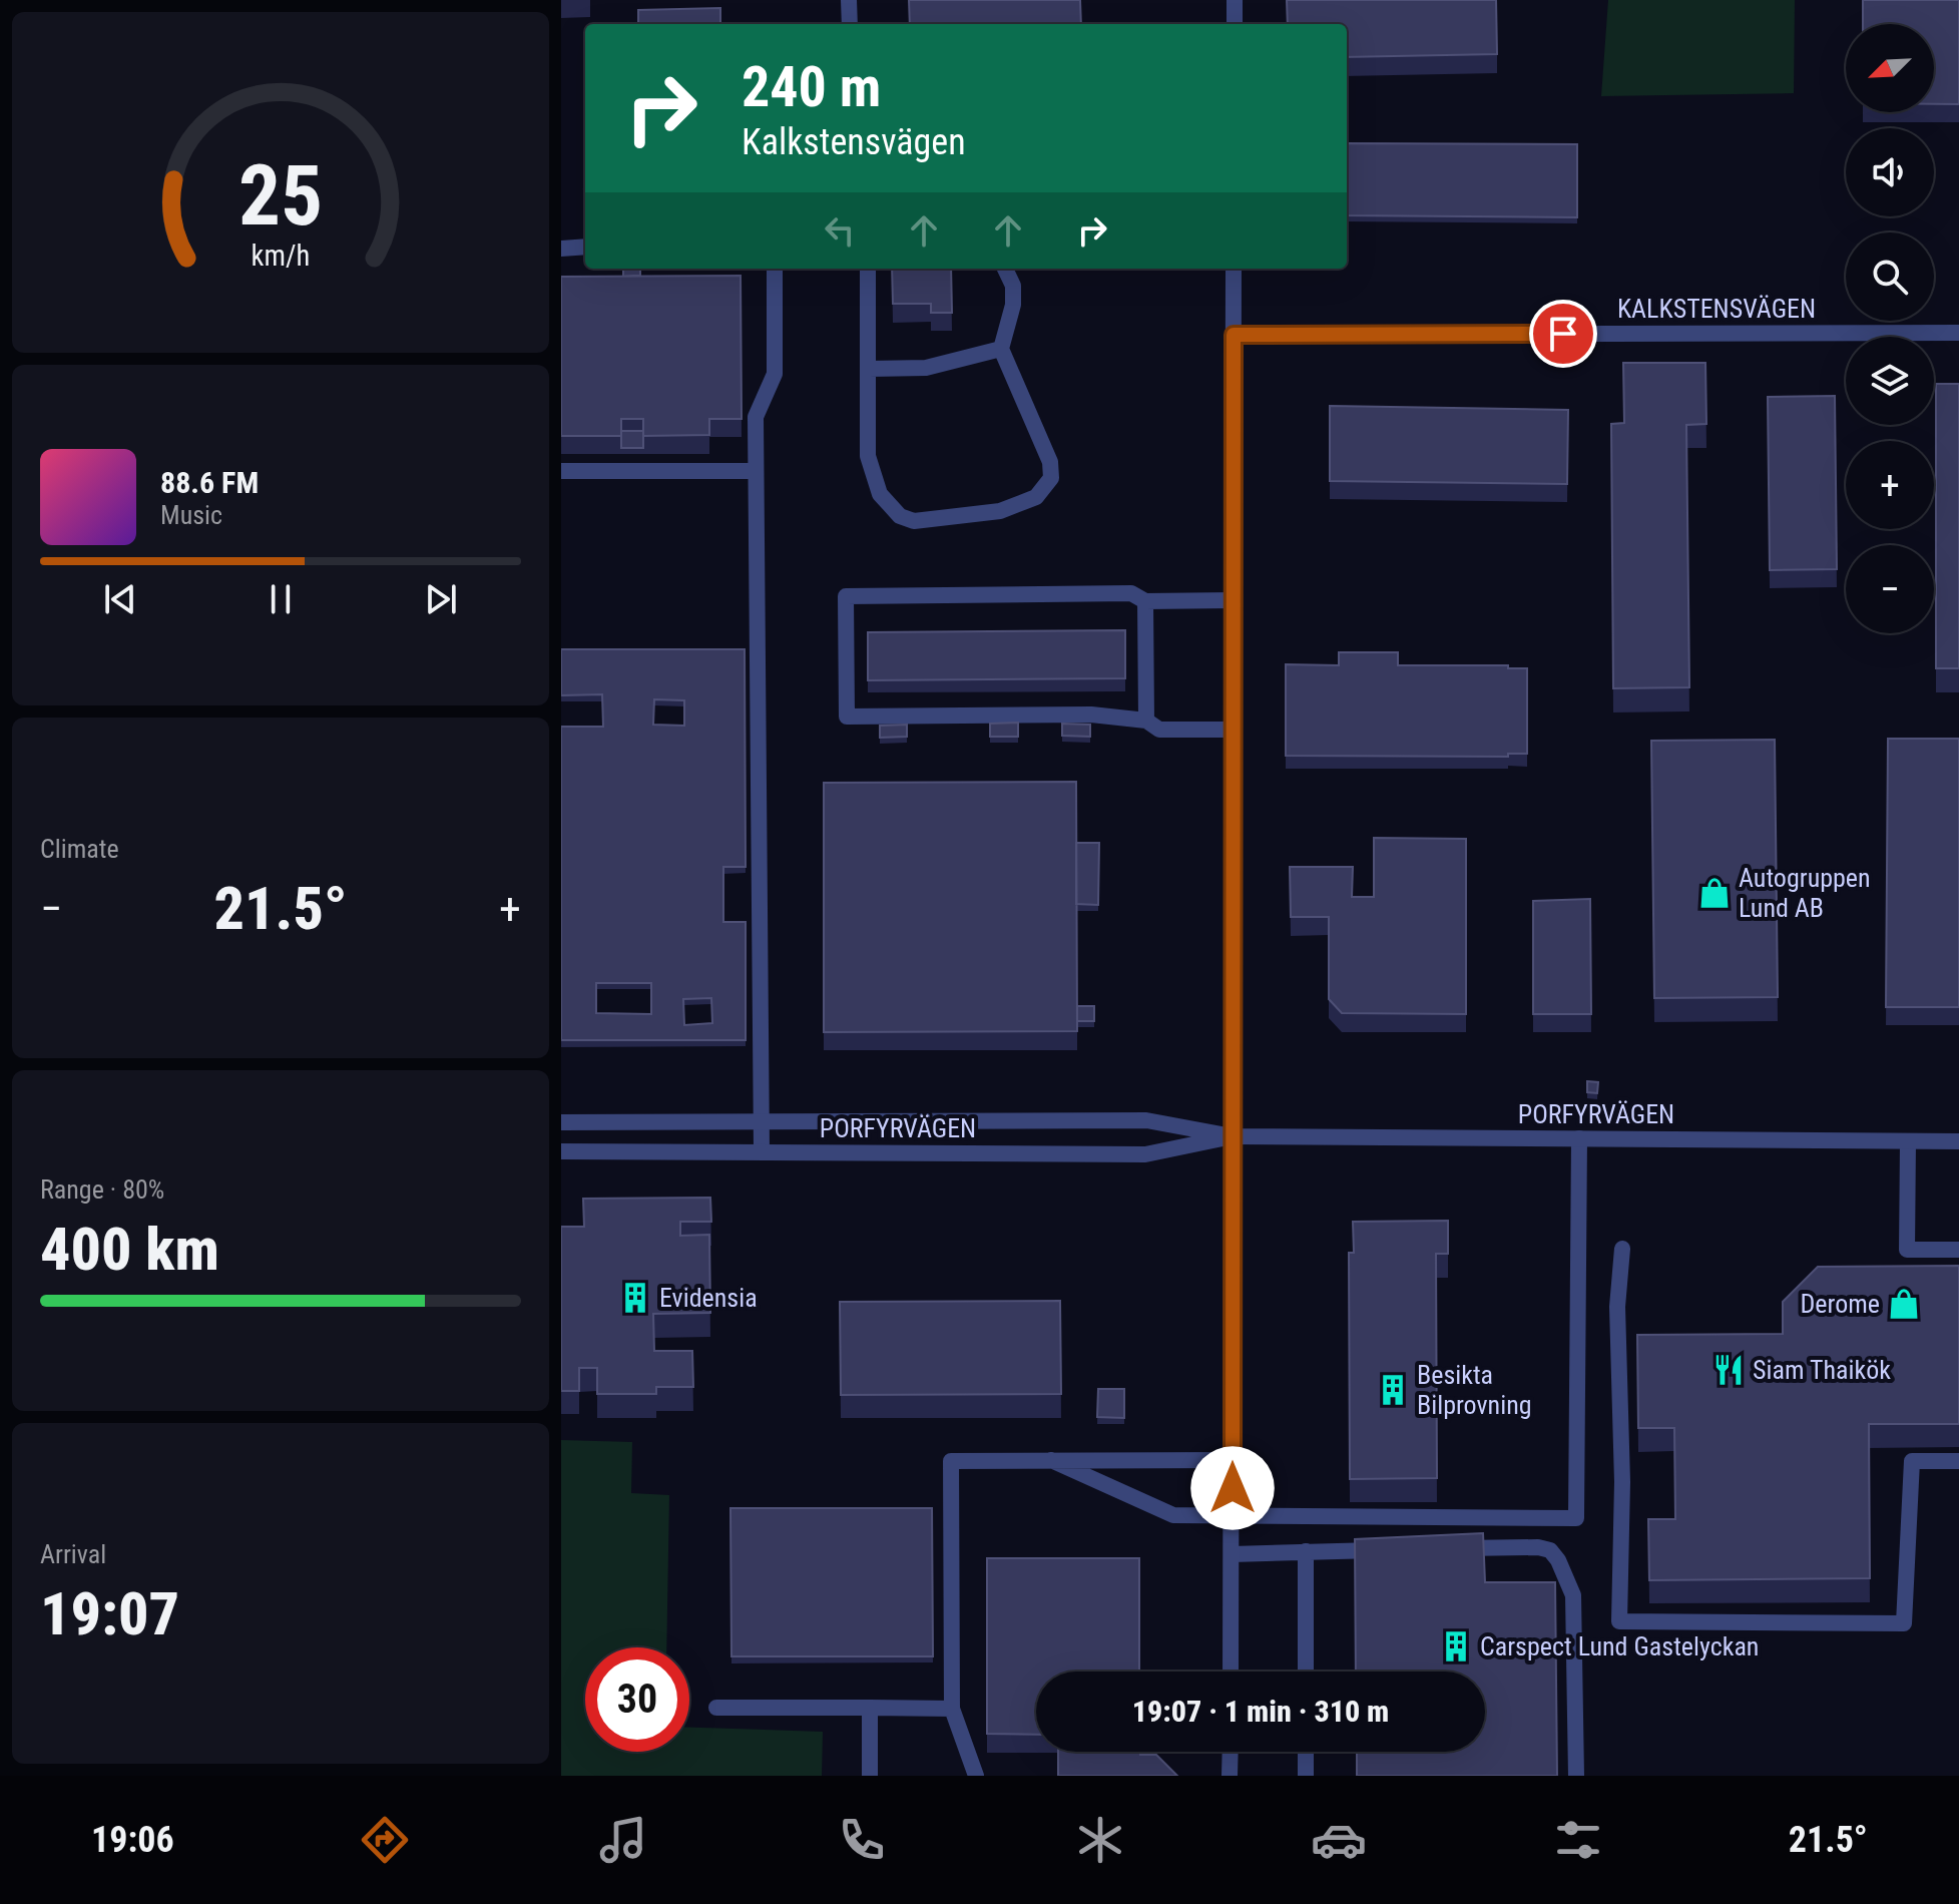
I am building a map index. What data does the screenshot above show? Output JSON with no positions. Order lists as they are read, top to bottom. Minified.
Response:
{"streets":{"street":["KALKSTENSVÄGEN","PORFYRVÄGEN"]},"places":{"shop":["Autogruppen Lund AB","Derome"],"building":["Evidensia","Besikta Bilprovning","Carspect Lund Gastelyckan"],"restaurant":["Siam Thaikök"]},"north":"bottom left","page":{"map_buttons":["+","−"],"turn":["240 m","Kalkstensvägen"],"song":["88.6 FM","Music"],"tile":["Climate",["Range · 80%","400 km"],["Arrival","19:07"]],"heat":["−","21.5°","+"],"limit":"30","trip":"19:07 · 1 min · 310 m","tabs":["19:06","21.5°"],"gauge":["25","km/h"]}}
